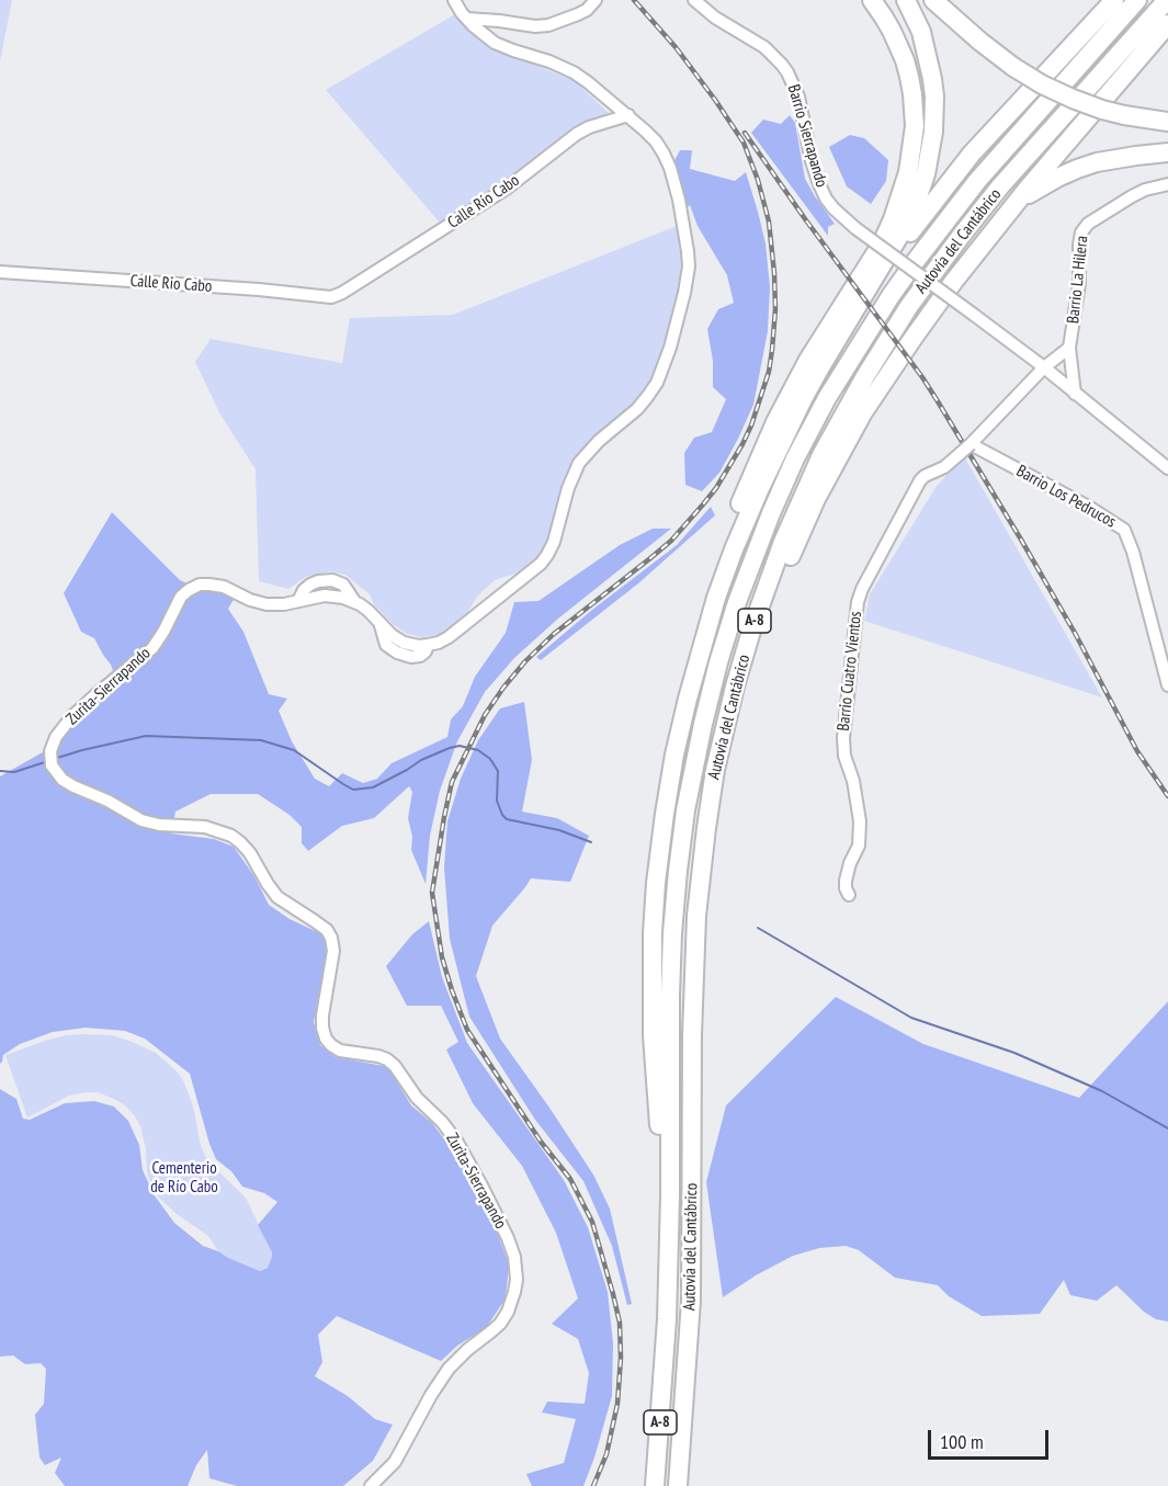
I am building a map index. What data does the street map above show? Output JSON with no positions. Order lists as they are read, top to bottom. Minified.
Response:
{"streets":{"highway":["Autovía del Cantábrico","A-8"],"street":["Barrio Sierrapando","Calle Río Cabo","Barrio La Hilera","Calle Rio Cabo","Barrio Los Pedrucos","Barrio Cuatro Vientos","Zurita-Sierrapando"]},"crossings":[["Calle Río Cabo","Calle Rio Cabo"],["Calle Río Cabo","Zurita-Sierrapando"],["Barrio Los Pedrucos","Barrio Cuatro Vientos"]],"parks":["Cementerio de Río Cabo"],"scale_bar":"100 m"}
